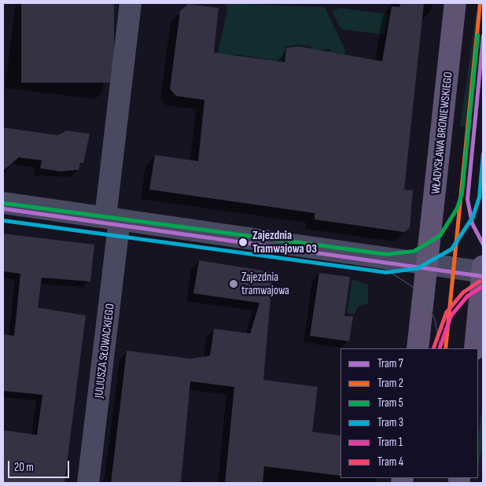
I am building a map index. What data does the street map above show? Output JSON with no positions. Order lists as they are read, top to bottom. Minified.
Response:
{"streets":{"main road":["WŁADYSŁAWA BRONIEWSKIEGO"],"street":["JULIUSZA SŁOWACKIEGO"]},"places":["Zajezdnia Tramwajowa 03","Zajezdnia tramwajowa"],"lines":["tram line 2","tram line 5","tram line 7","tram line 3","tram line 4","tram line 1"],"legend":["Tram 7","Tram 2","Tram 5","Tram 3","Tram 1","Tram 4"],"scale_bar":"20 m"}
